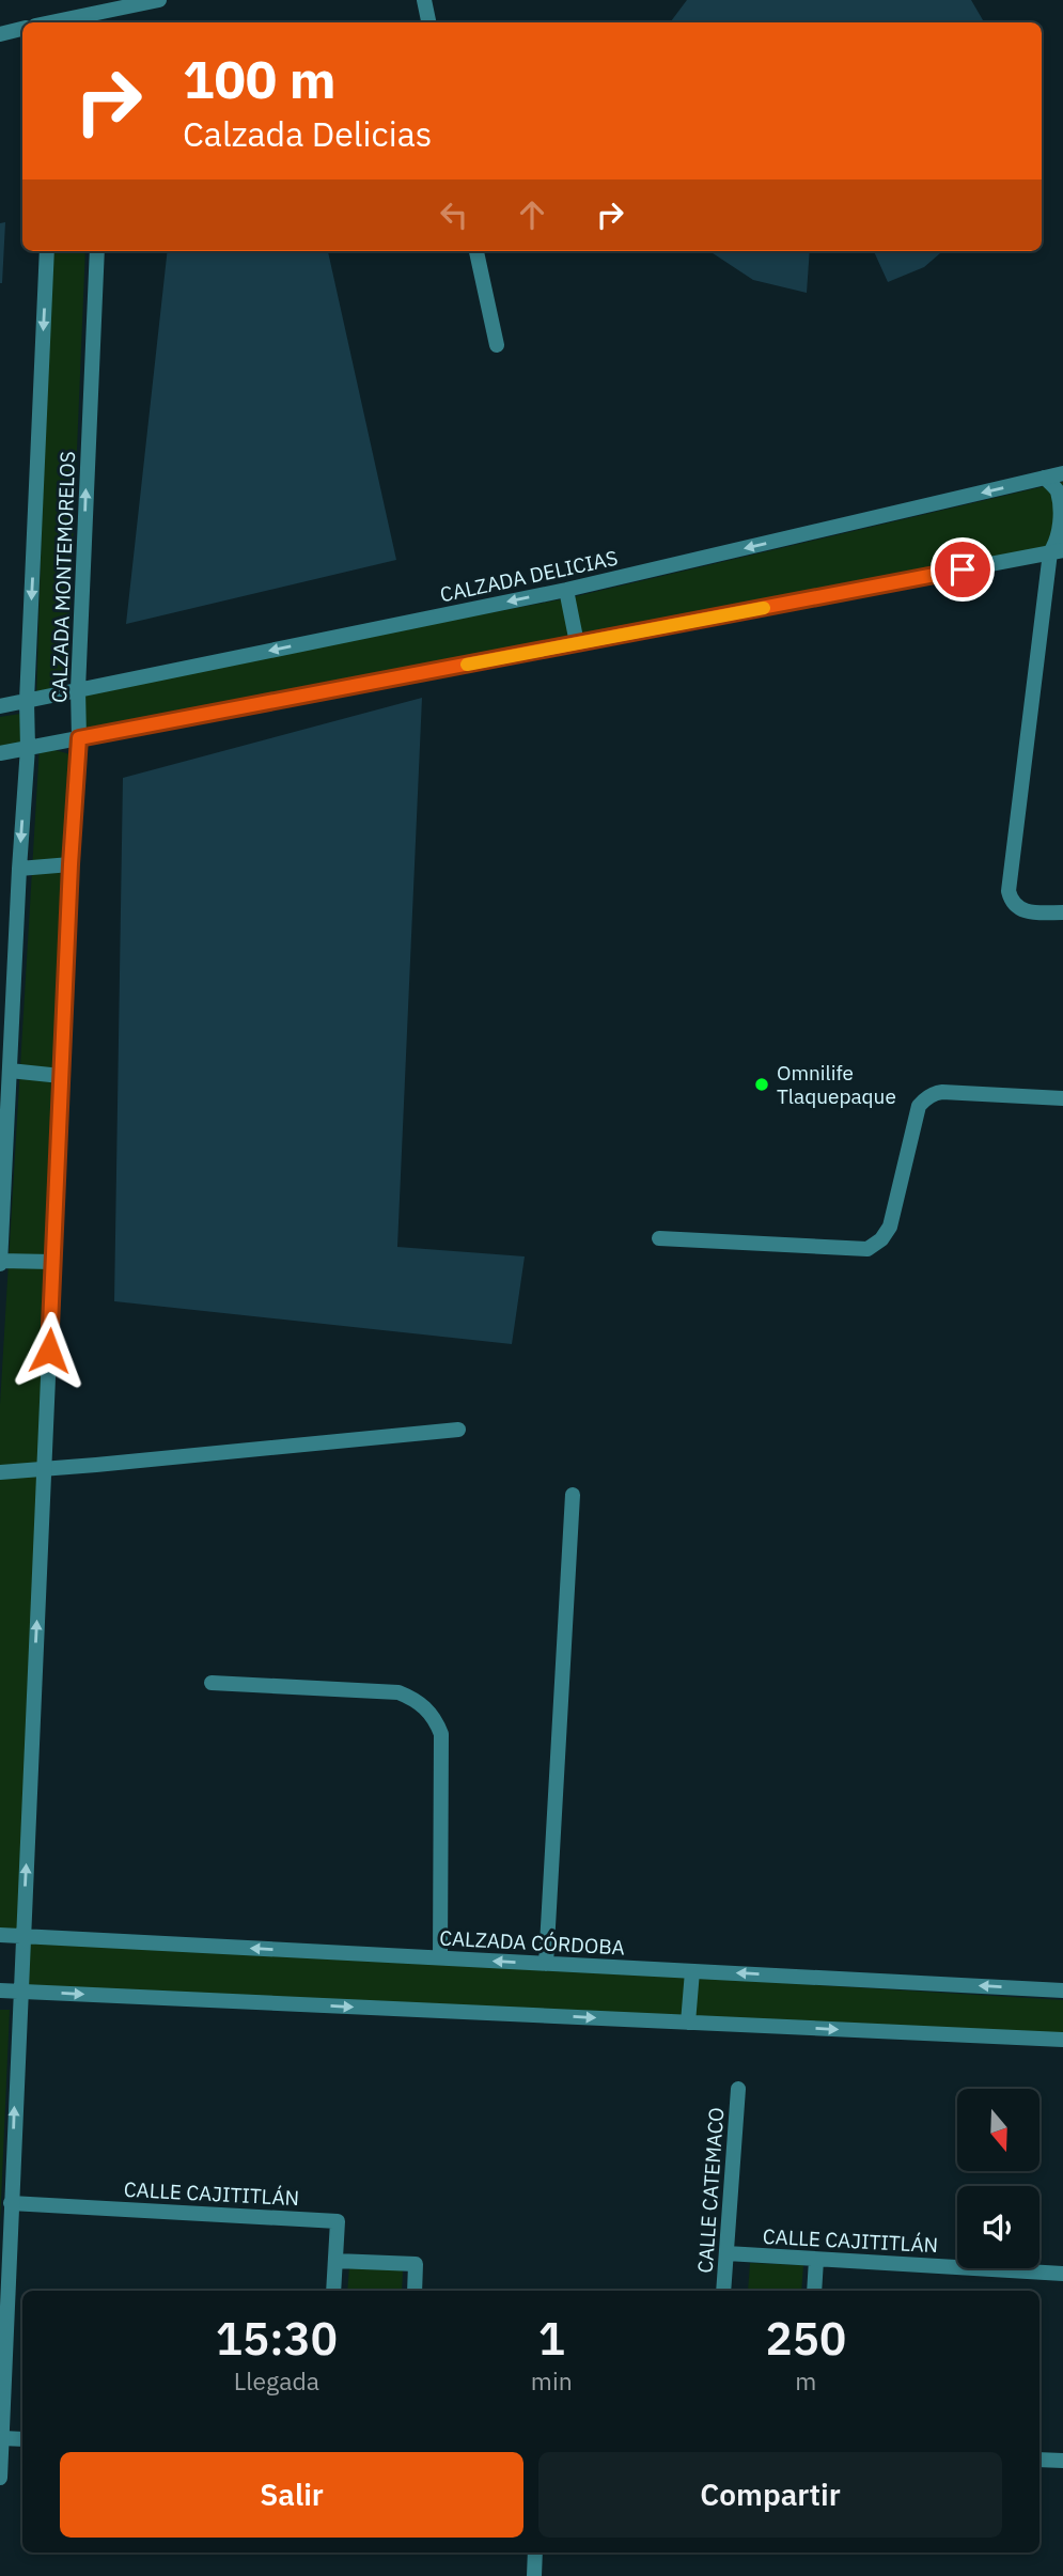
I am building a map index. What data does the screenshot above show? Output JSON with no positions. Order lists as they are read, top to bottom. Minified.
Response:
{"streets":{"street":["CALZADA DELICIAS","CALZADA MONTEMORELOS","CALZADA CÓRDOBA","CALLE CATEMACO","CALLE CAJITITLÁN"]},"crossings":[["CALZADA DELICIAS","CALZADA MONTEMORELOS"],["CALZADA MONTEMORELOS","CALZADA CÓRDOBA"],["CALZADA MONTEMORELOS","CALLE CAJITITLÁN"],["CALLE CATEMACO","CALLE CAJITITLÁN"]],"places":["Omnilife Tlaquepaque"],"north":"bottom","page":{"turn":["100 m","Calzada Delicias"],"eta":["15:30","Llegada","1","min","250","m"],"buttons":["Salir","Compartir"]}}
